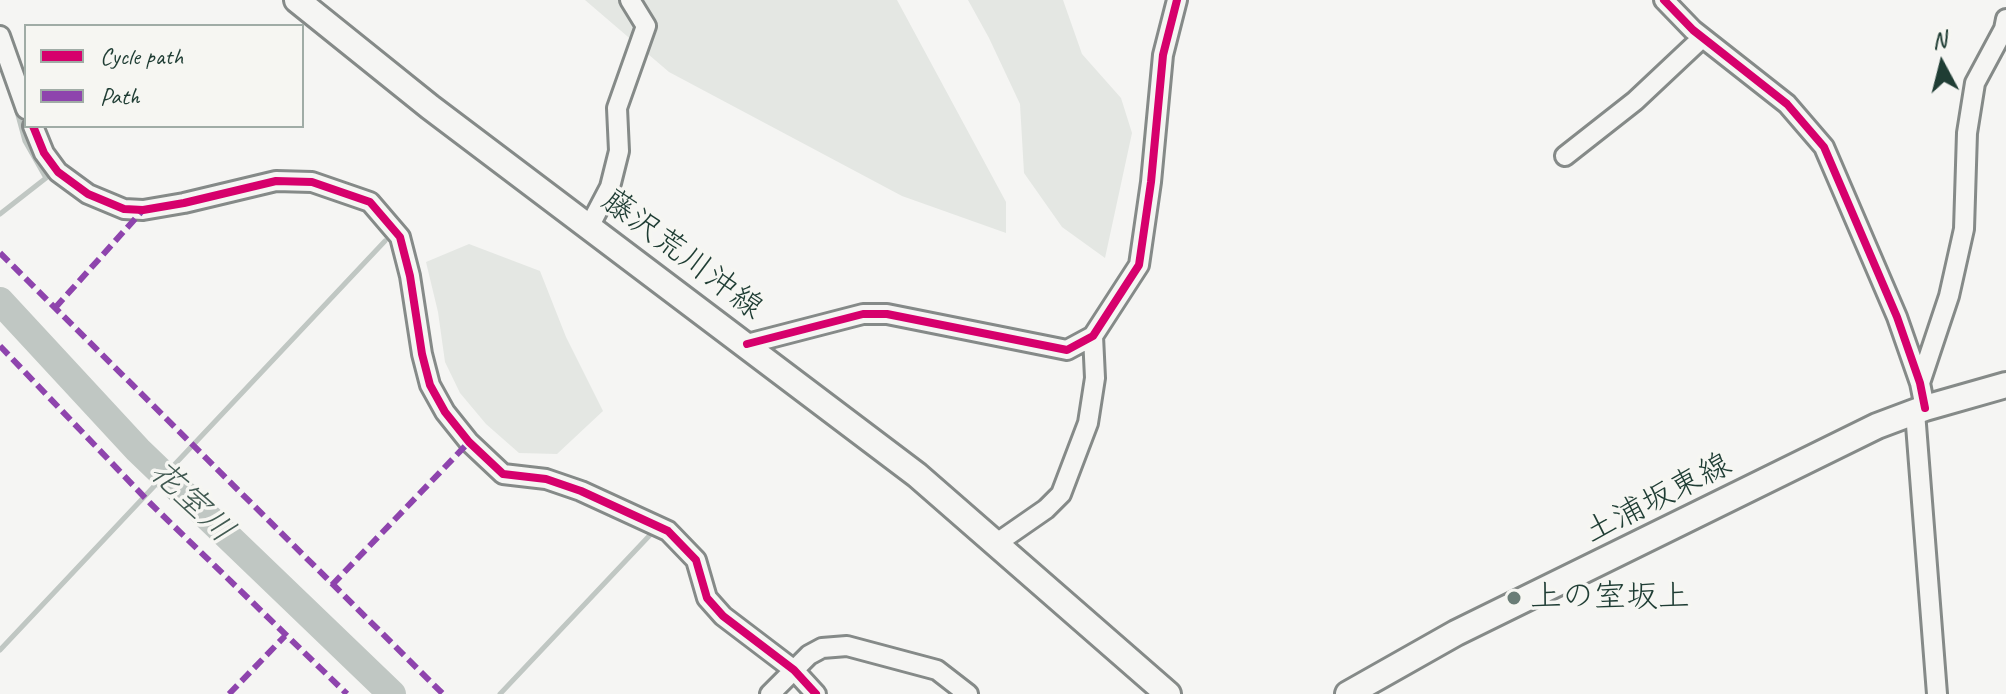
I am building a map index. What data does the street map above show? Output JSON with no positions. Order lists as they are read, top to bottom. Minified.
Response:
{"streets":{"main road":["藤沢荒川沖線","土浦坂東線"]},"water":["花室川"],"places":["上の室坂上"],"legend":["Cycle path","Path"],"north":"top"}
